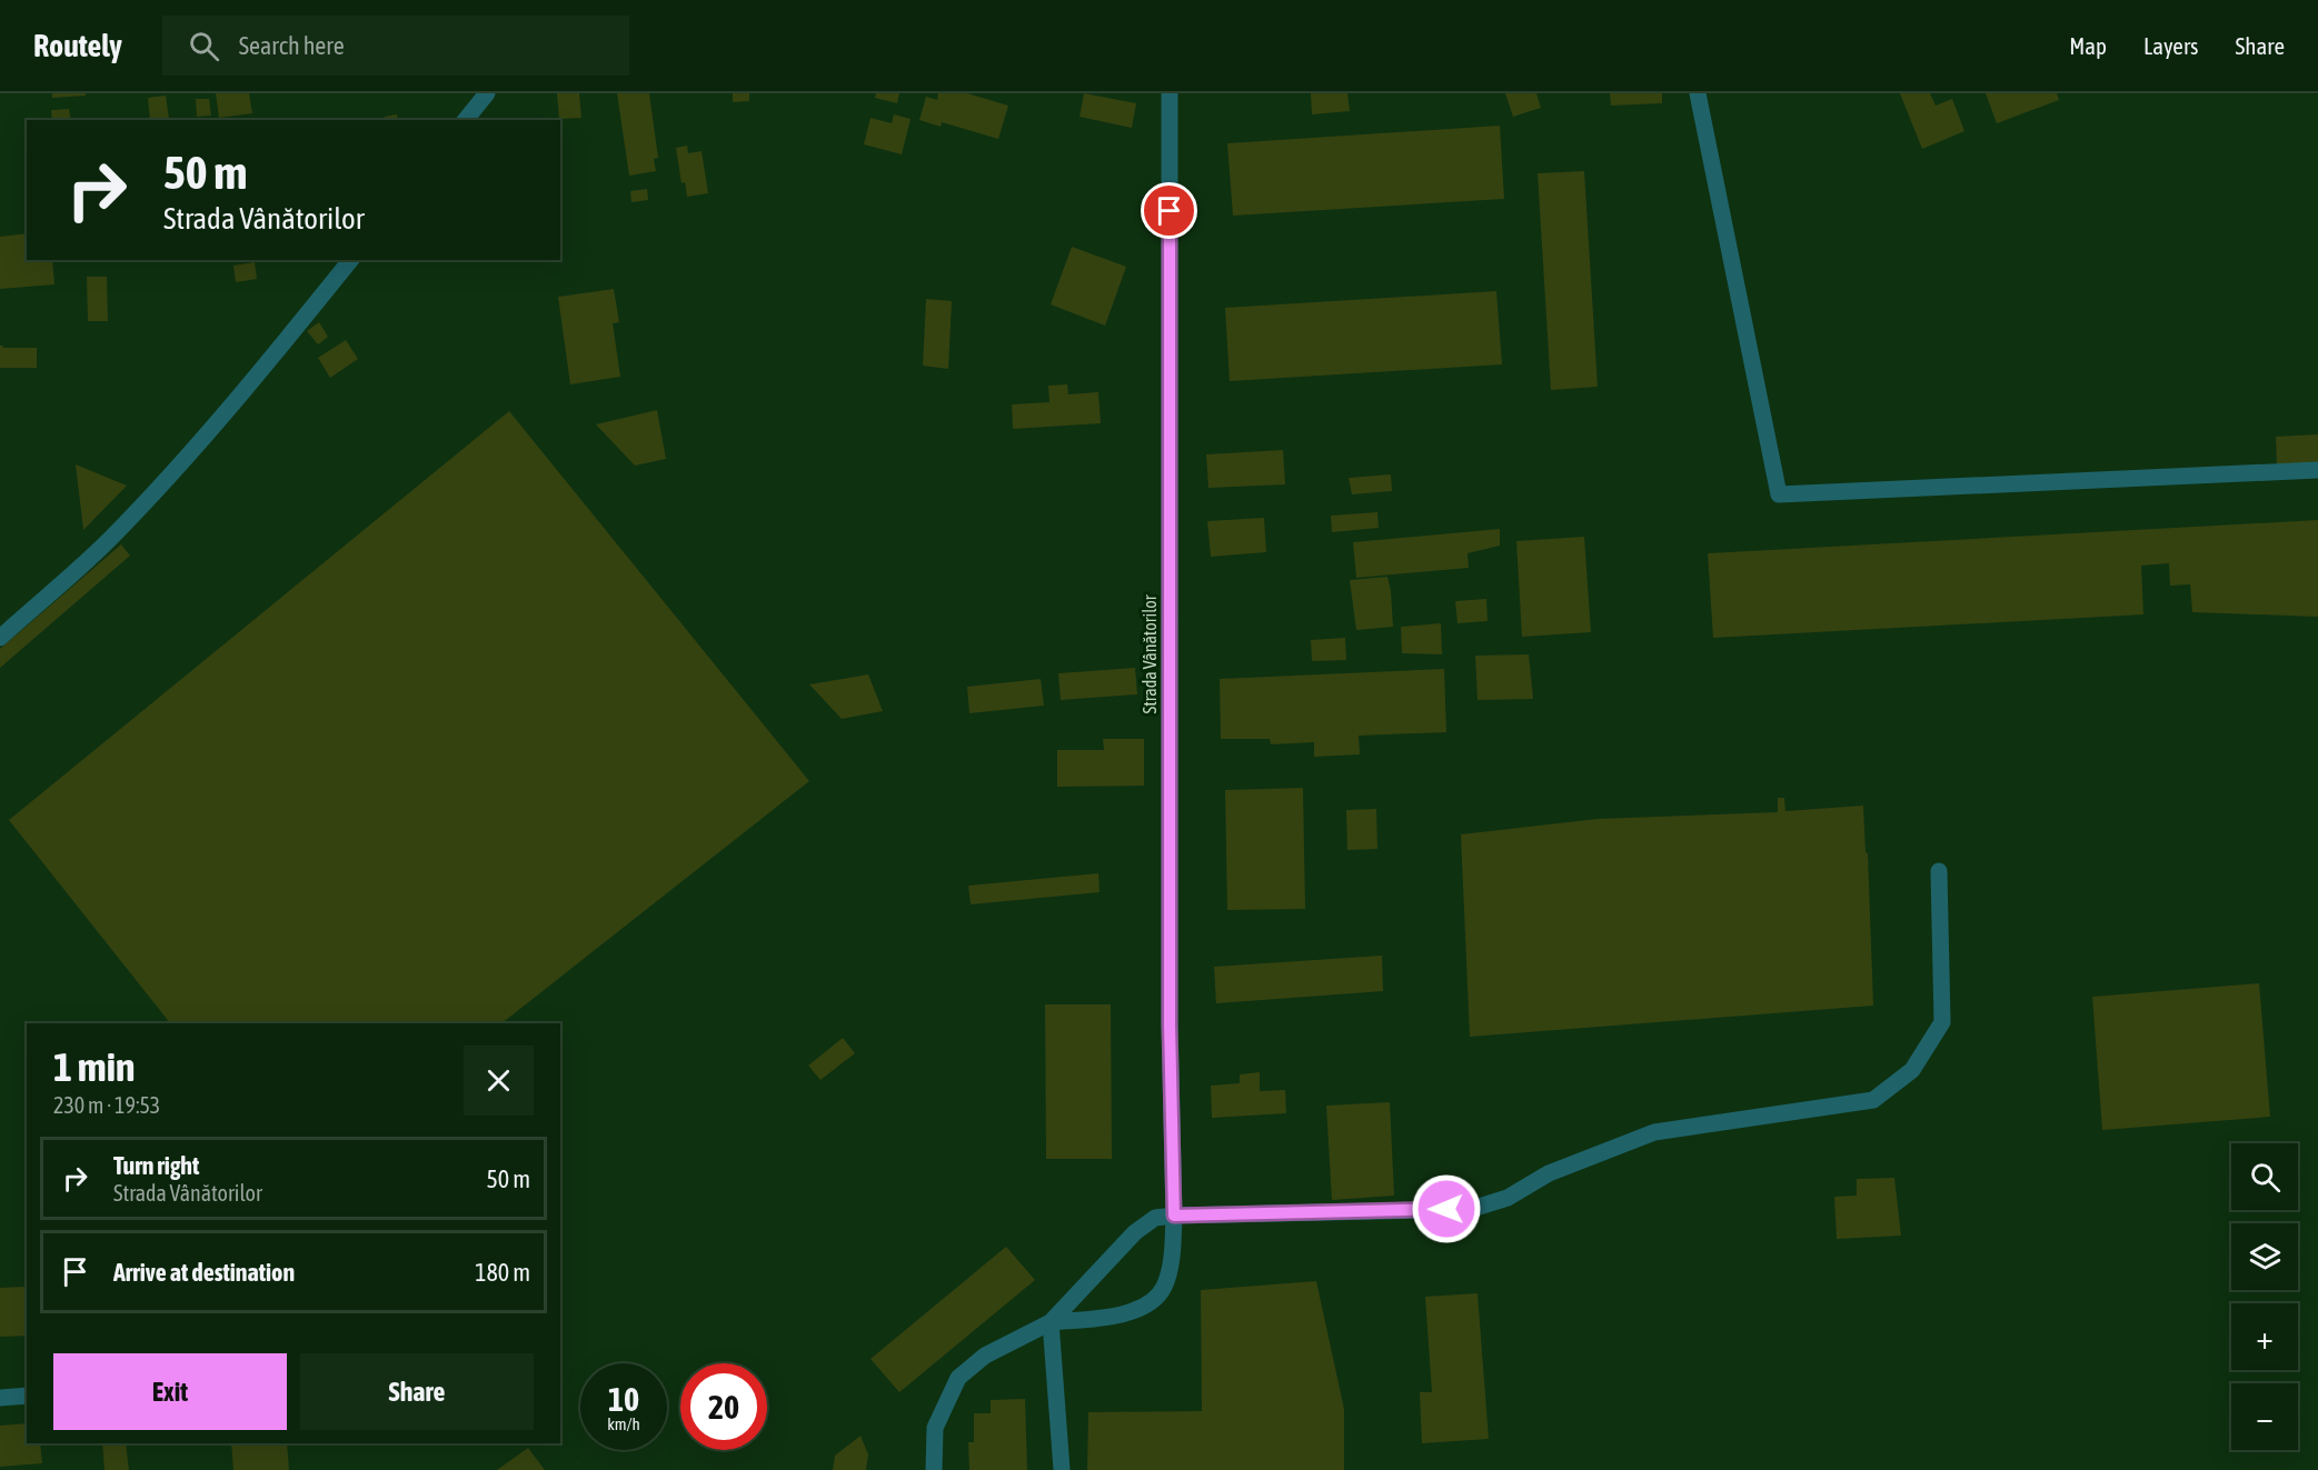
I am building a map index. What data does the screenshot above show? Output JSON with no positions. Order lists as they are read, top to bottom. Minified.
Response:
{"streets":{"street":["Strada Vânătorilor"]},"page":{"header":"Routely","search":"Search here","nav":["Map","Layers","Share"],"turn":["50 m","Strada Vânătorilor"],"heading":["1 min","230 m · 19:53"],"list":[{"name":"Turn right","note":"Strada Vânătorilor","value":"50 m"},{"name":"Arrive at destination","value":"180 m"}],"map_buttons":["+","−"],"buttons":["Exit","Share"],"speed":"10 km/h","limit":"20"}}
